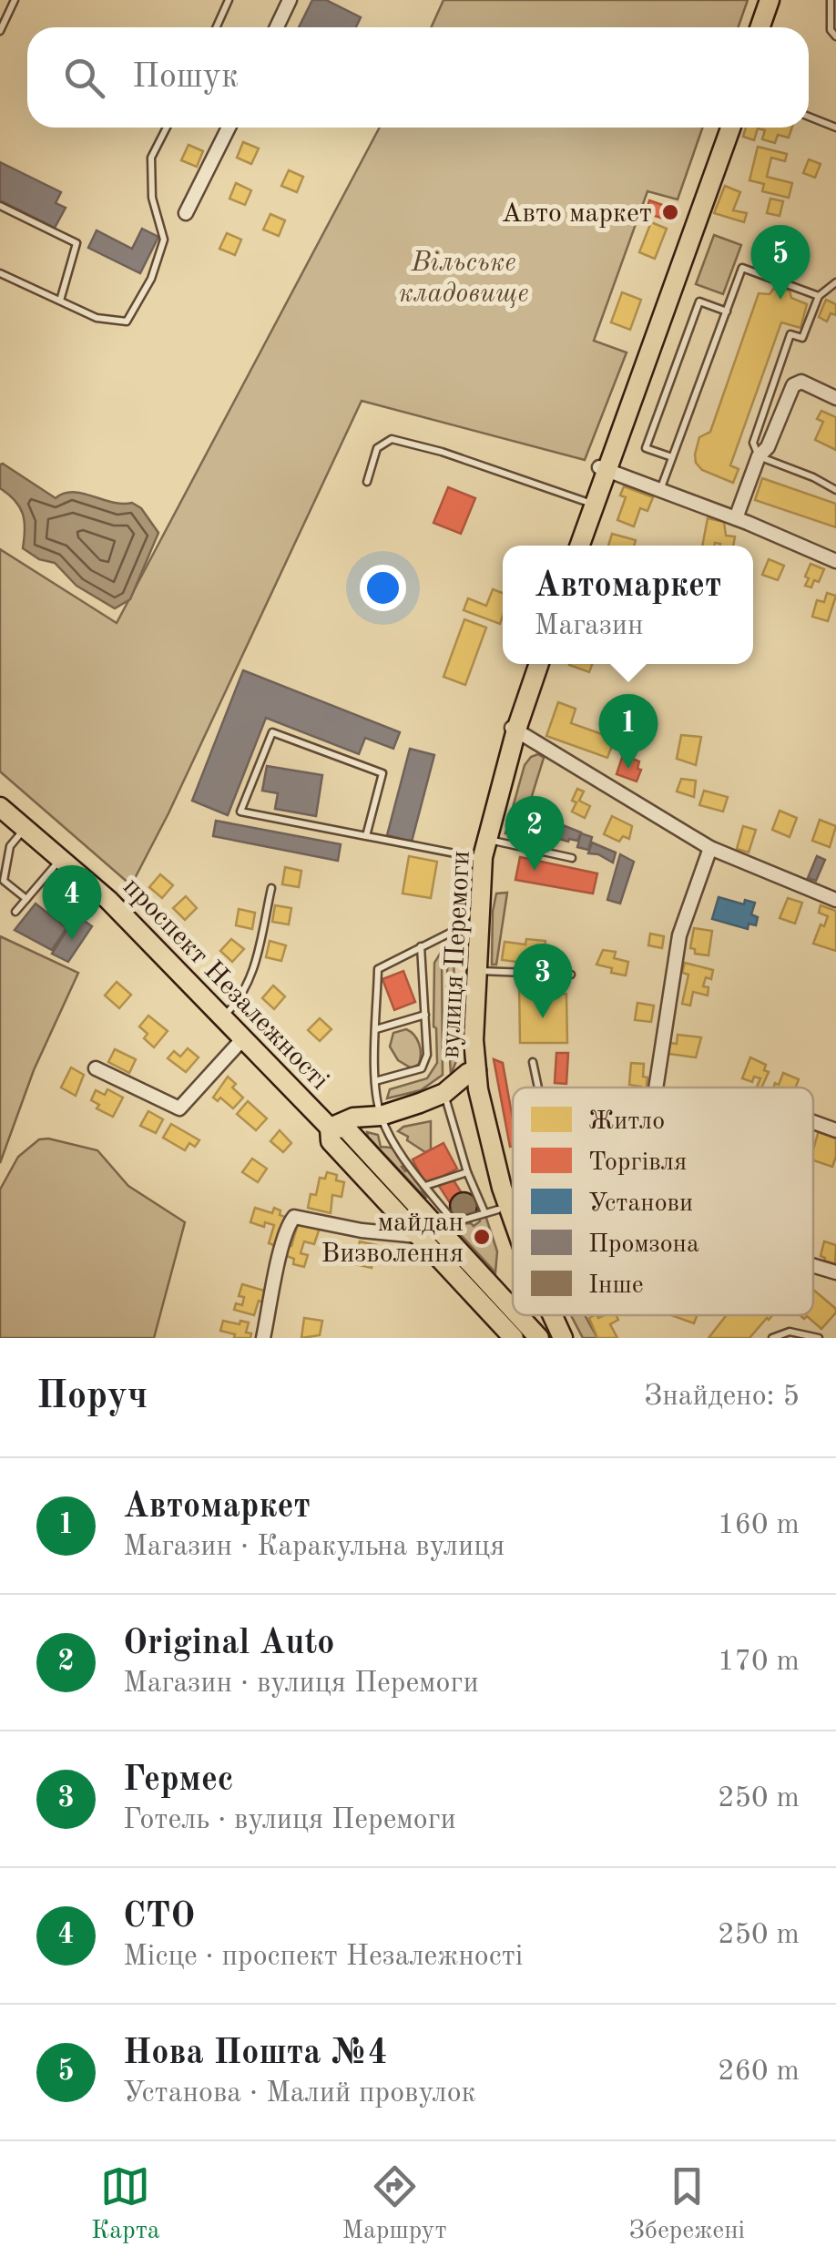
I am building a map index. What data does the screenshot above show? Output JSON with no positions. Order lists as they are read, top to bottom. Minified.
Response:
{"streets":{"main road":["вулиця Перемоги","проспект Незалежності"]},"parks":["Вільське кладовище"],"places":["Авто маркет","майдан Визволення"],"legend":["Житло","Торгівля","Установи","Промзона","Інше"],"page":{"search":"Пошук","pins":["5","1","2","4","3"],"popup":["Автомаркет","Магазин"],"heading":["Поруч","Знайдено: 5"],"list":[{"mark":"1","name":"Автомаркет","note":"Магазин · Каракульна вулиця","value":"160 m"},{"mark":"2","name":"Original Auto","note":"Магазин · вулиця Перемоги","value":"170 m"},{"mark":"3","name":"Гермес","note":"Готель · вулиця Перемоги","value":"250 m"},{"mark":"4","name":"СТО","note":"Місце · проспект Незалежності","value":"250 m"},{"mark":"5","name":"Нова Пошта №4","note":"Установа · Малий провулок","value":"260 m"}],"nav":["Карта","Маршрут","Збережені"]}}
